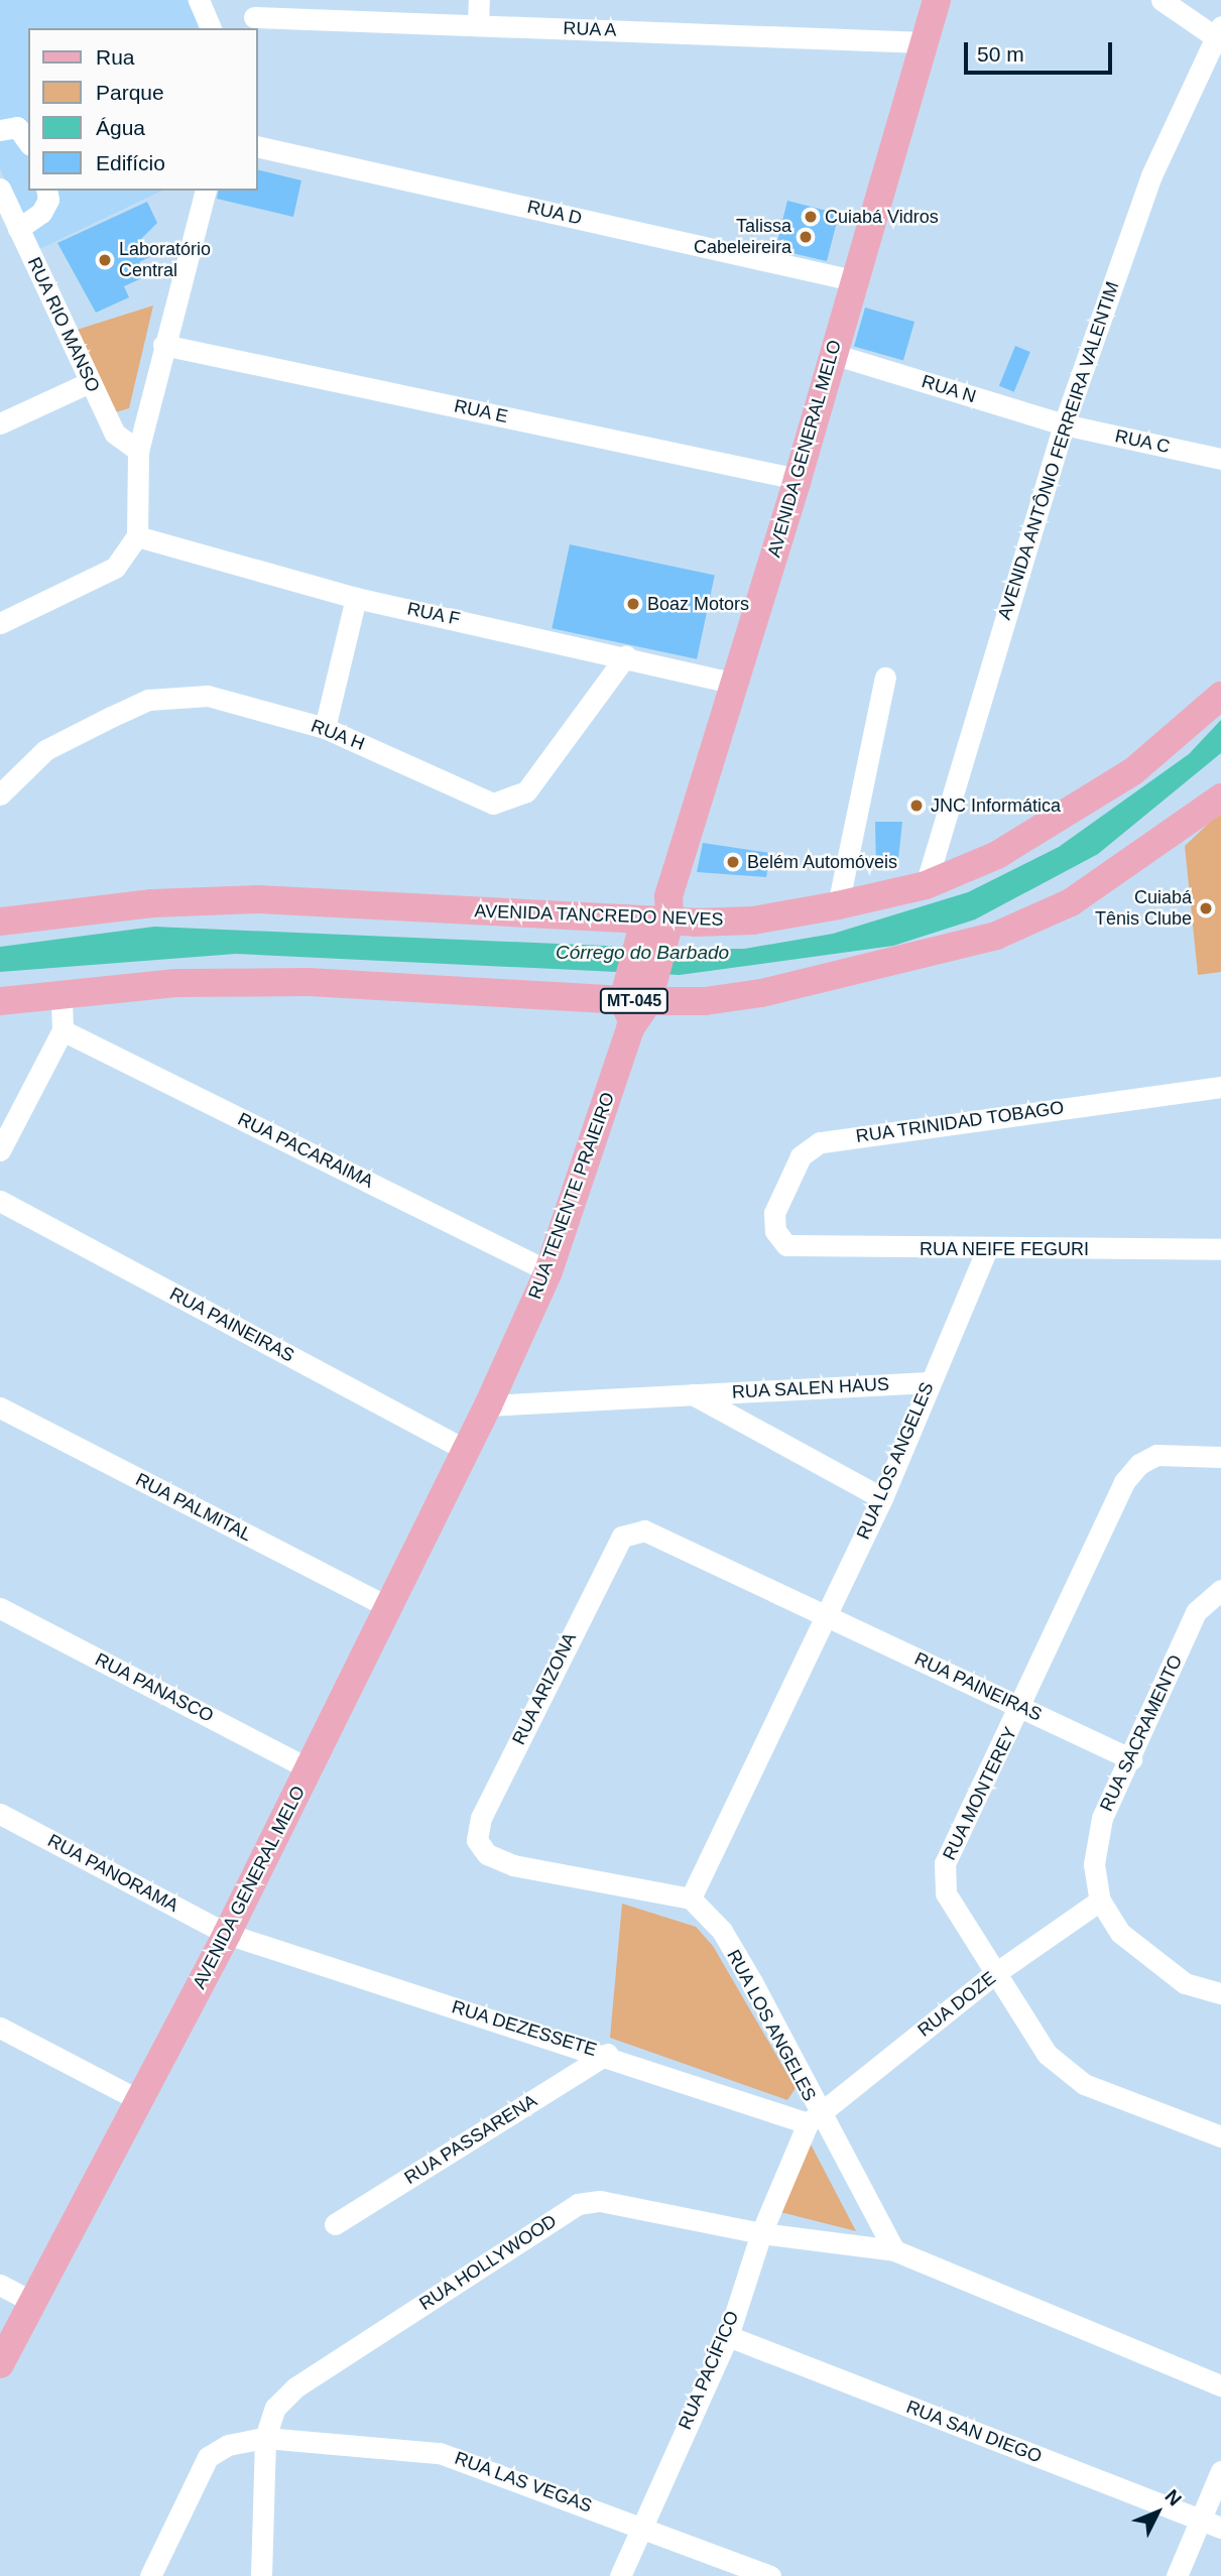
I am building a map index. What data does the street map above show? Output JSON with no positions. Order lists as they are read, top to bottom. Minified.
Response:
{"streets":{"main road":["AVENIDA GENERAL MELO","AVENIDA TANCREDO NEVES","MT-045","RUA TENENTE PRAIEIRO"],"street":["RUA A","RUA D","RUA RIO MANSO","RUA N","RUA E","RUA C","AVENIDA ANTÔNIO FERREIRA VALENTIM","RUA F","RUA H","RUA TRINIDAD TOBAGO","RUA PACARAIMA","RUA NEIFE FEGURI","RUA PAINEIRAS","RUA SALEN HAUS","RUA LOS ANGELES","RUA PALMITAL","RUA PANASCO","RUA ARIZONA","RUA SACRAMENTO","RUA MONTEREY","RUA PANORAMA","RUA DOZE","RUA DEZESSETE","RUA PASSARENA","RUA HOLLYWOOD","RUA PACÍFICO","RUA SAN DIEGO","RUA LAS VEGAS"]},"crossings":[["RUA A","AVENIDA GENERAL MELO"],["RUA D","AVENIDA GENERAL MELO"],["RUA N","RUA C"],["RUA N","AVENIDA GENERAL MELO"],["RUA N","AVENIDA ANTÔNIO FERREIRA VALENTIM"],["RUA E","AVENIDA GENERAL MELO"],["RUA C","AVENIDA ANTÔNIO FERREIRA VALENTIM"],["AVENIDA GENERAL MELO","RUA F"],["AVENIDA GENERAL MELO","AVENIDA TANCREDO NEVES"],["AVENIDA GENERAL MELO","RUA TENENTE PRAIEIRO"],["AVENIDA GENERAL MELO","RUA PAINEIRAS"],["AVENIDA GENERAL MELO","RUA SALEN HAUS"],["AVENIDA GENERAL MELO","RUA PALMITAL"],["AVENIDA GENERAL MELO","RUA PANASCO"],["AVENIDA GENERAL MELO","RUA PANORAMA"],["AVENIDA GENERAL MELO","RUA DEZESSETE"],["AVENIDA ANTÔNIO FERREIRA VALENTIM","AVENIDA TANCREDO NEVES"],["RUA F","RUA H"],["AVENIDA TANCREDO NEVES","RUA TENENTE PRAIEIRO"],["MT-045","RUA TENENTE PRAIEIRO"],["RUA TRINIDAD TOBAGO","RUA NEIFE FEGURI"],["RUA PACARAIMA","RUA TENENTE PRAIEIRO"],["RUA TENENTE PRAIEIRO","RUA SALEN HAUS"],["RUA NEIFE FEGURI","RUA LOS ANGELES"],["RUA PAINEIRAS","RUA LOS ANGELES"],["RUA PAINEIRAS","RUA ARIZONA"],["RUA PAINEIRAS","RUA SACRAMENTO"],["RUA PAINEIRAS","RUA MONTEREY"],["RUA SALEN HAUS","RUA LOS ANGELES"],["RUA LOS ANGELES","RUA ARIZONA"],["RUA LOS ANGELES","RUA DOZE"],["RUA LOS ANGELES","RUA DEZESSETE"],["RUA LOS ANGELES","RUA HOLLYWOOD"],["RUA LOS ANGELES","RUA PACÍFICO"],["RUA SACRAMENTO","RUA DOZE"],["RUA MONTEREY","RUA DOZE"],["RUA PANORAMA","RUA DEZESSETE"],["RUA DOZE","RUA DEZESSETE"],["RUA DOZE","RUA PACÍFICO"],["RUA DEZESSETE","RUA PASSARENA"],["RUA DEZESSETE","RUA PACÍFICO"],["RUA HOLLYWOOD","RUA PACÍFICO"],["RUA HOLLYWOOD","RUA LAS VEGAS"],["RUA PACÍFICO","RUA SAN DIEGO"],["RUA PACÍFICO","RUA LAS VEGAS"]],"water":["Córrego do Barbado"],"places":["Cuiabá Vidros","Talissa Cabeleireira","Laboratório Central","Boaz Motors","JNC Informática","Belém Automóveis","Cuiabá Tênis Clube"],"legend":["Rua","Parque","Água","Edifício"],"scale_bar":"50 m","north":"top right"}
